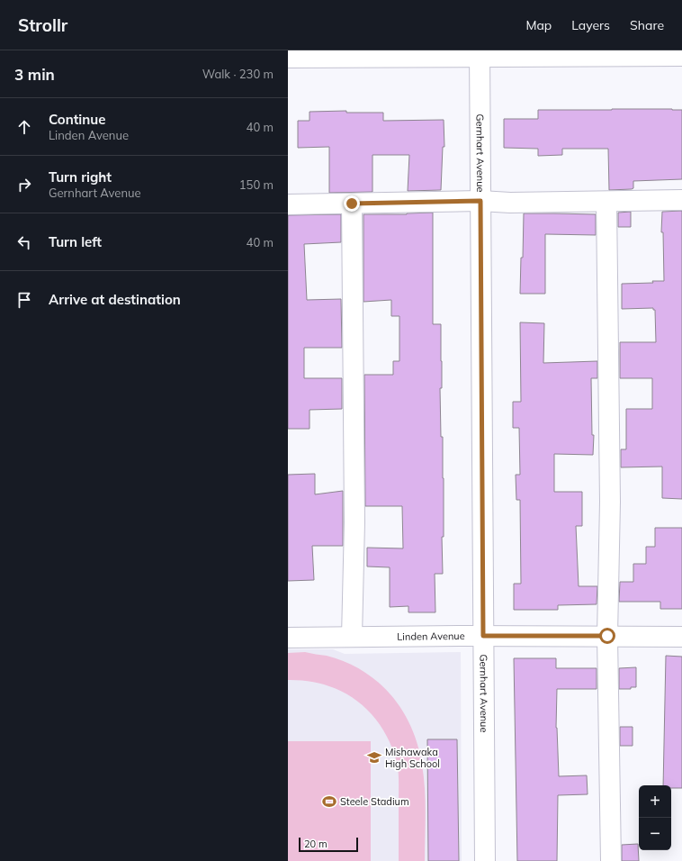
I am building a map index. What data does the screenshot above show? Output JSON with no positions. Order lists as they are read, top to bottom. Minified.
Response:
{"streets":{"street":["Gernhart Avenue","Linden Avenue"]},"crossings":[["Gernhart Avenue","Linden Avenue"]],"places":{"school or university":["Mishawaka High School"],"sports":["Steele Stadium"]},"scale_bar":"20 m","page":{"header":"Strollr","nav":["Map","Layers","Share"],"heading":["3 min","Walk · 230 m"],"list":[["Continue","Linden Avenue","40 m"],["Turn right","Gernhart Avenue","150 m"],["Turn left","40 m"],"Arrive at destination"],"map_buttons":["+","−"],"scale":"20 m"}}
